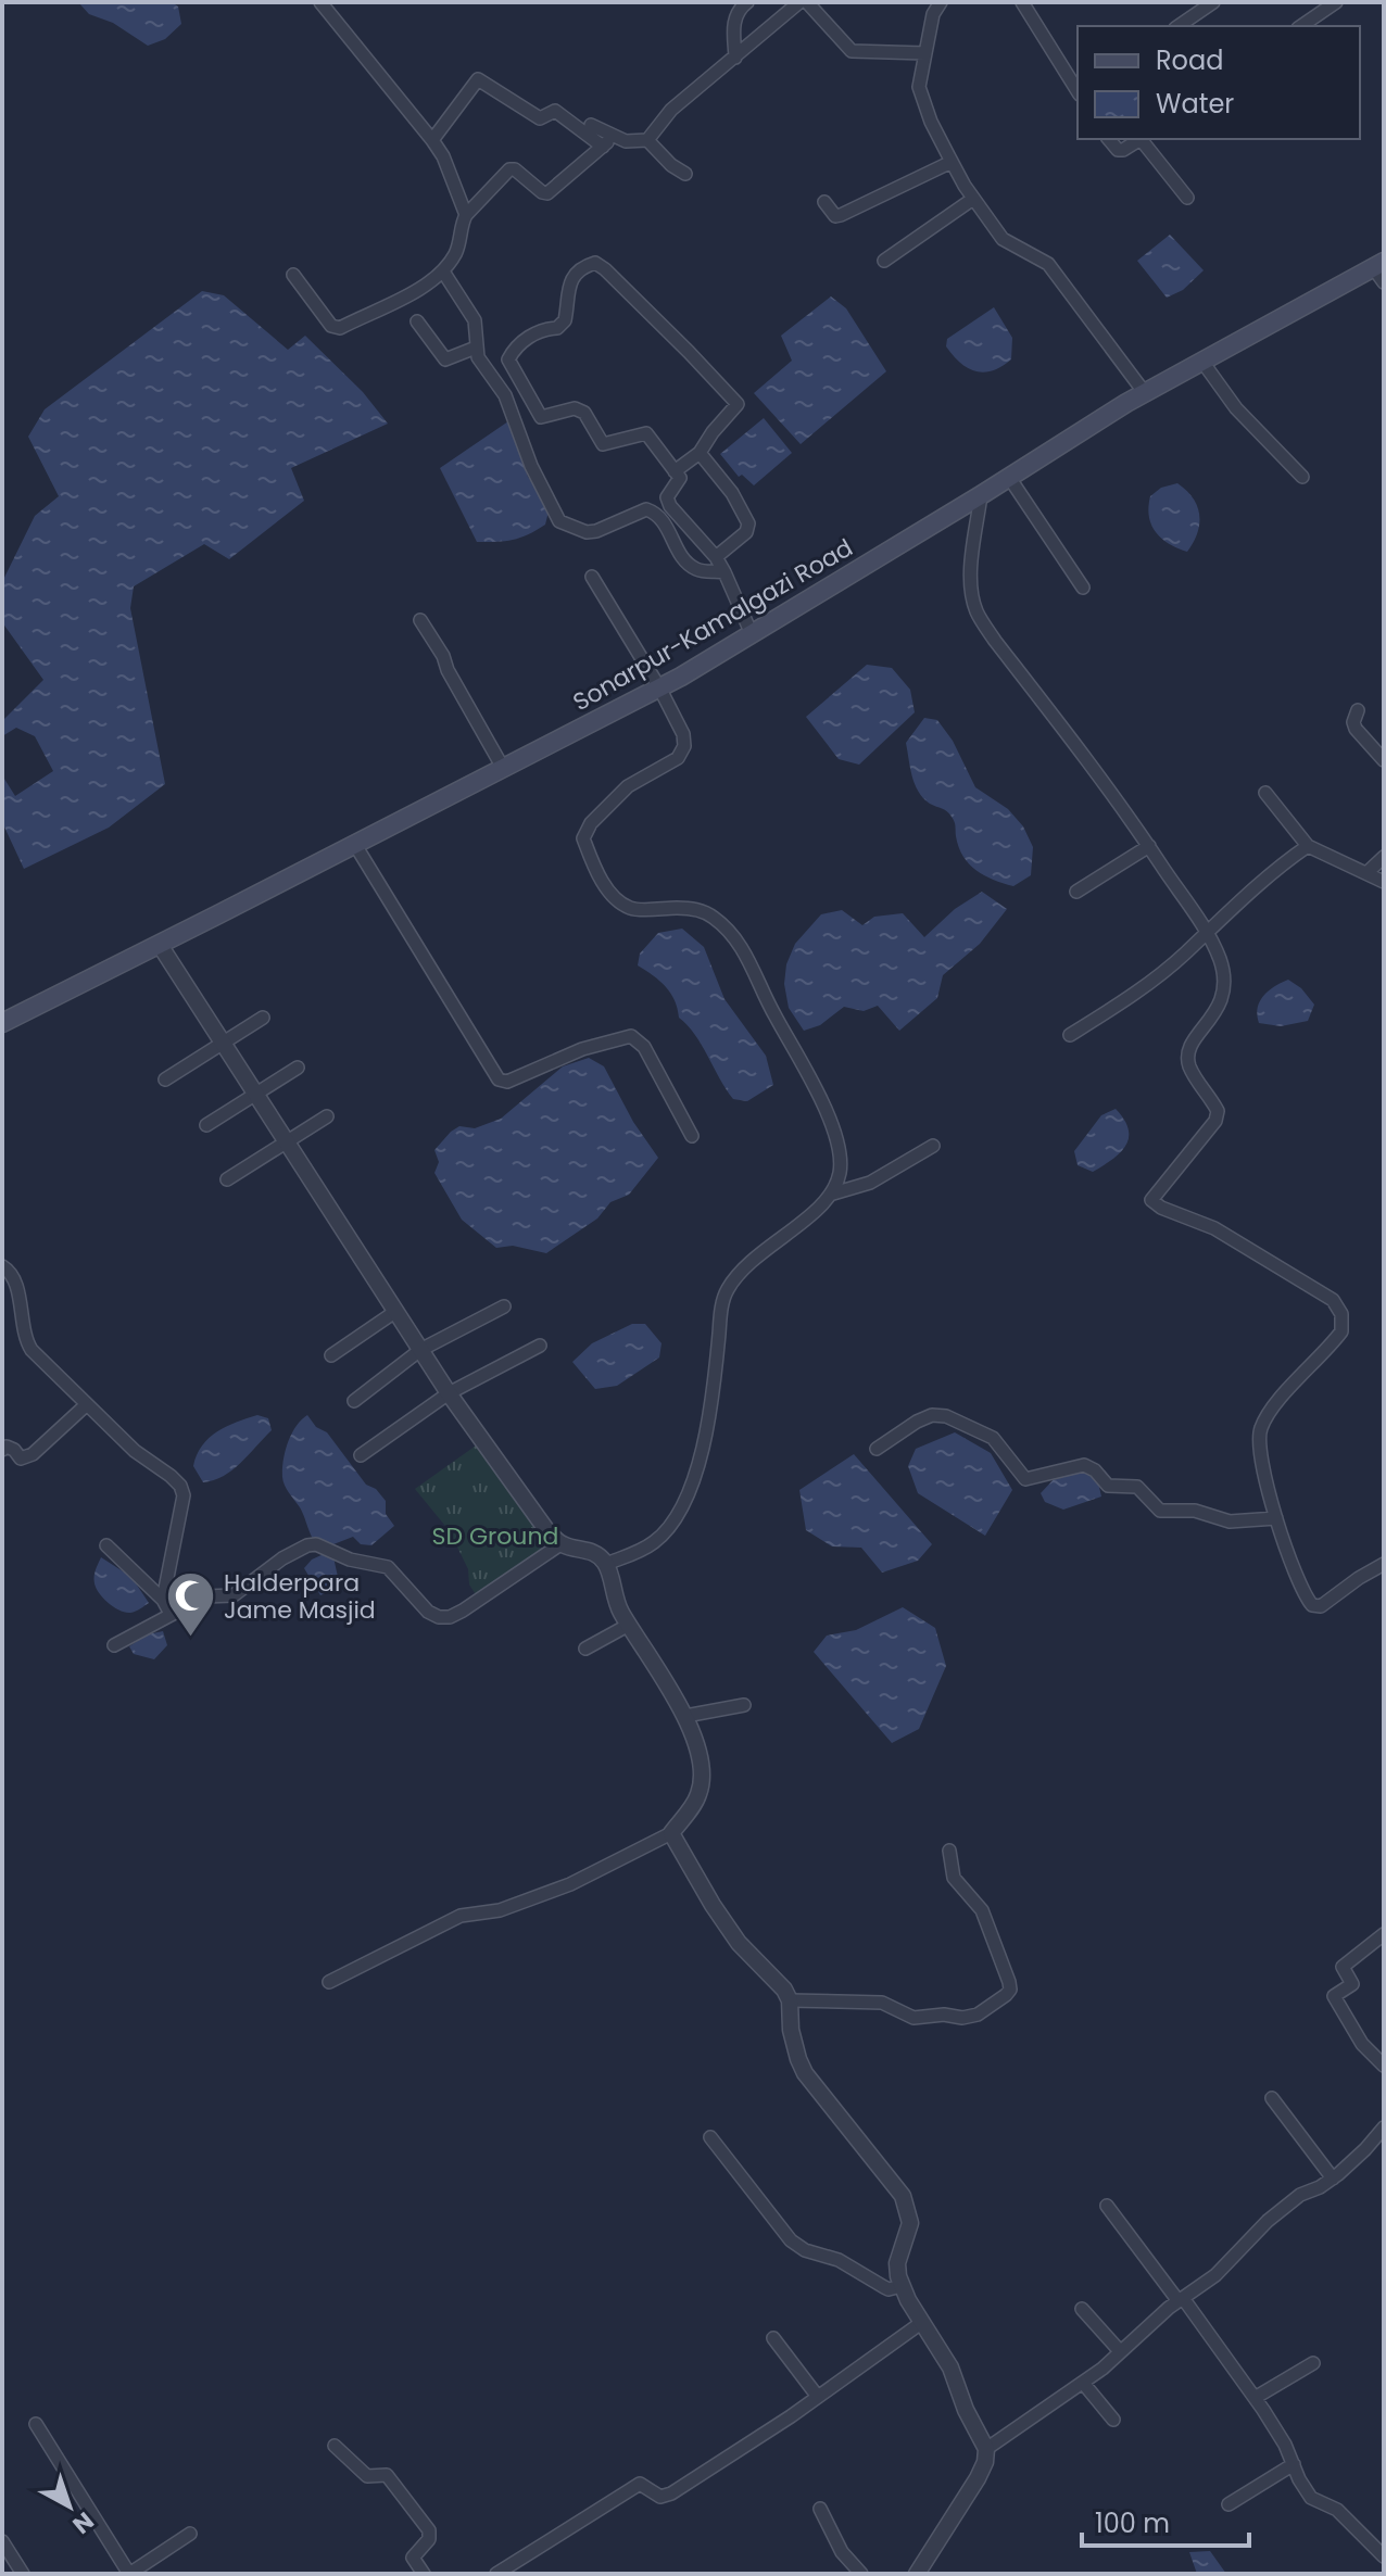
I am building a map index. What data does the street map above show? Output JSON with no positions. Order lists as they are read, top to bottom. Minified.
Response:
{"streets":{"main road":["Sonarpur-Kamalgazi Road"]},"parks":["SD Ground"],"places":{"mosque":["Halderpara Jame Masjid"]},"legend":["Road","Water"],"scale_bar":"100 m","north":"bottom right"}
